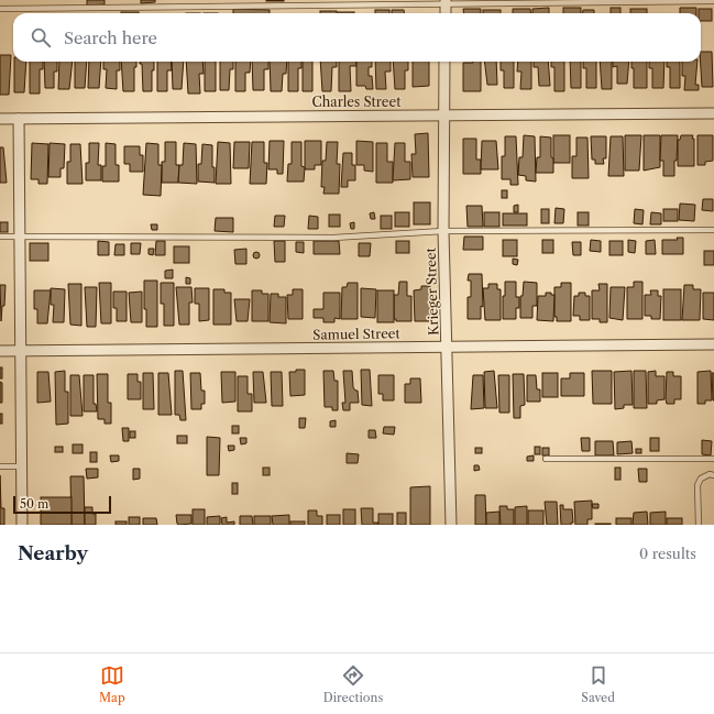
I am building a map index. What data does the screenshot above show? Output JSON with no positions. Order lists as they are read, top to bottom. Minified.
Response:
{"streets":{"street":["Charles Street","Krieger Street","Samuel Street"]},"crossings":[["Charles Street","Krieger Street"],["Krieger Street","Samuel Street"]],"scale_bar":"50 m","page":{"search":"Search here","scale":"50 m","heading":["Nearby","0 results"],"nav":["Map","Directions","Saved"]}}
